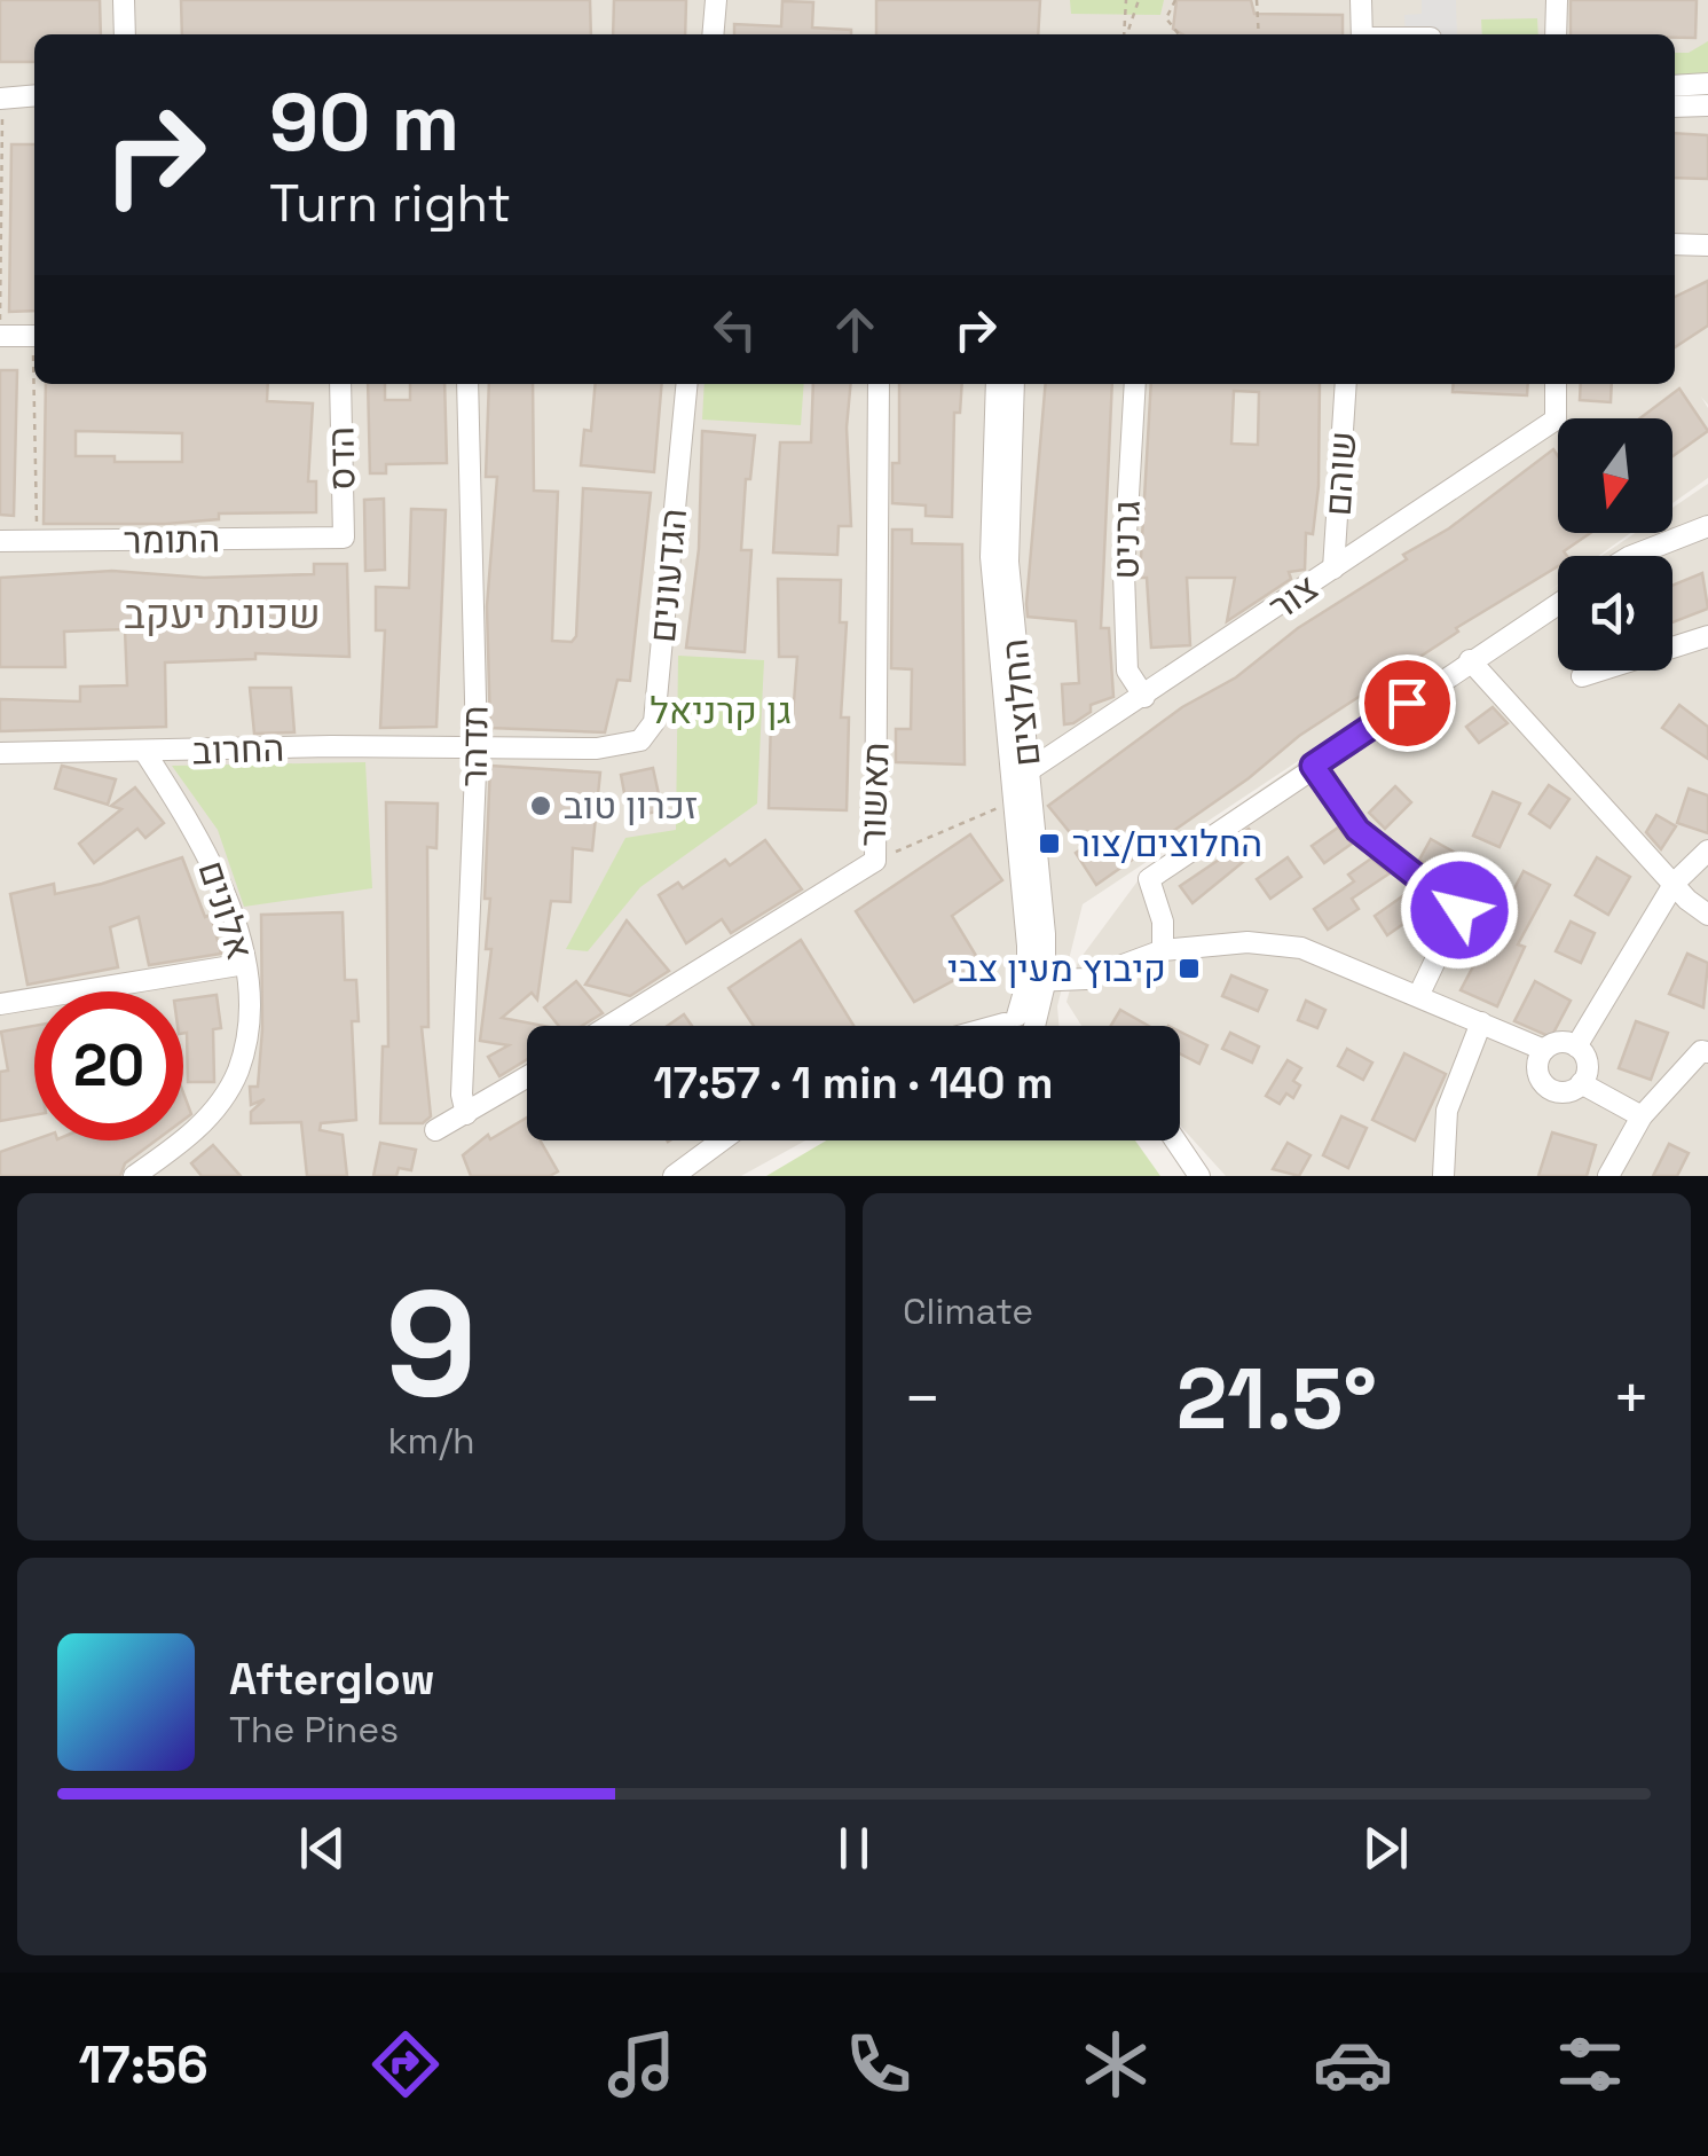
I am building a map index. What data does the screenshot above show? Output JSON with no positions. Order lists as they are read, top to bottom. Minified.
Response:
{"streets":{"street":["הדס","שוהם","התומר","גרניט","הגדעונים","צור","החלוצים","תדהר","החרוב","תאשור","אלונים"]},"crossings":[["הדס","התומר"],["שוהם","צור"],["גרניט","צור"],["הגדעונים","תדהר"],["הגדעונים","החרוב"],["צור","החלוצים"],["תדהר","החרוב"],["החרוב","אלונים"]],"districts":["שכונת יעקב"],"parks":["גן קרניאל"],"places":{"other":["זכרון טוב"],"transit":["החלוצים/צור","קיבוץ מעין צבי"]},"north":"bottom","page":{"turn":["90 m","Turn right"],"limit":"20","trip":"17:57 · 1 min · 140 m","tile":[["9","km/h"],"Climate"],"heat":["−","21.5°","+"],"song":["Afterglow","The Pines"],"tabs":"17:56"}}
